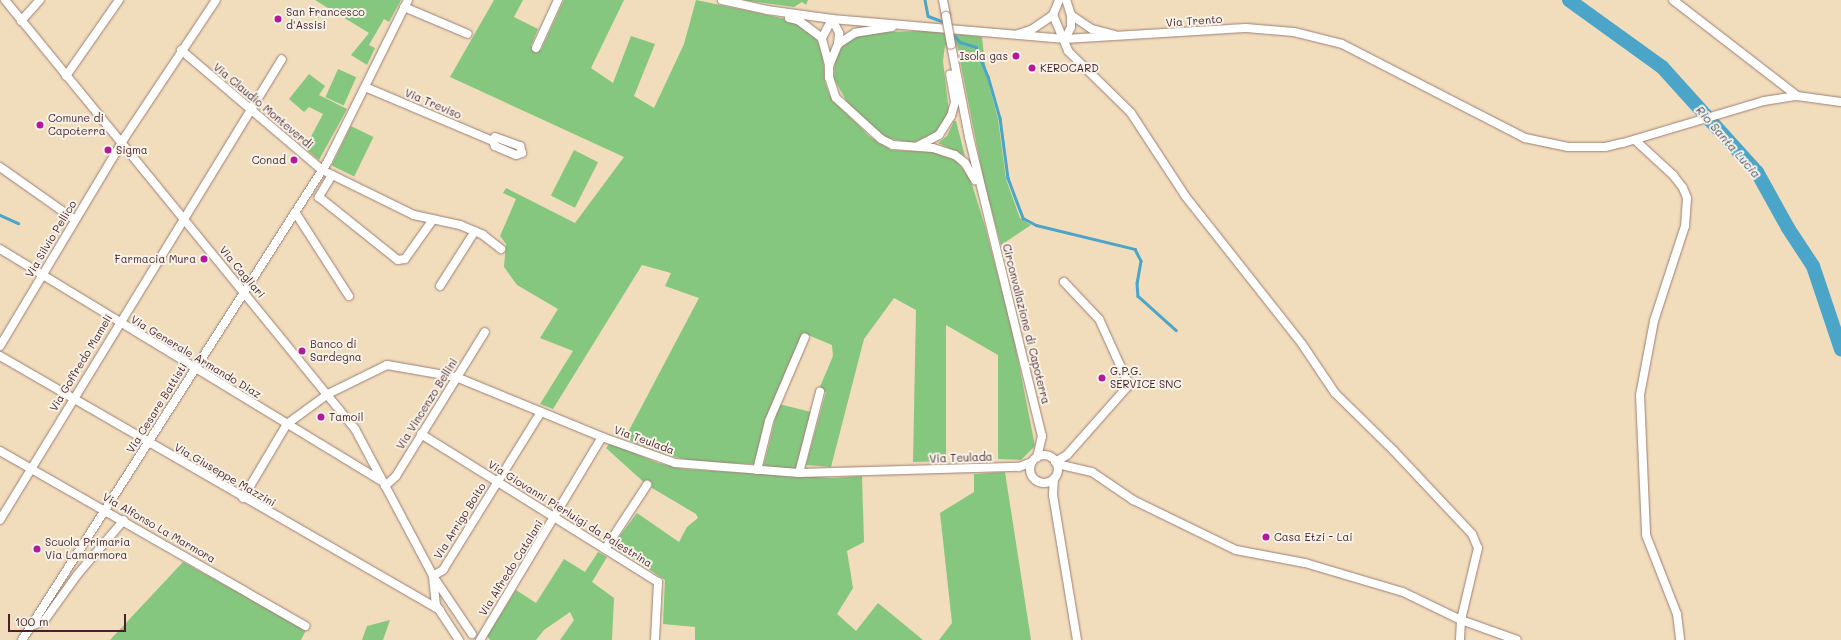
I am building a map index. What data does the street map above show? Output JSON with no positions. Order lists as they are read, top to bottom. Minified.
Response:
{"streets":{"street":["Via Trento","Via Treviso","Via Claudio Monteverdi","Via Silvio Pellico","Via Cagliari","Circonvallazione di Capoterra","Via Generale Armando Diaz","Via Goffredo Mameli","Via Vincenzo Bellini","Via Cesare Battisti","Via Teulada","Via Giuseppe Mazzini","Via Giovanni Pierluigi da Palestrina","Via Arrigo Boito","Via Alfonso La Marmora","Via Alfredo Catalani"]},"crossings":[["Via Claudio Monteverdi","Via Silvio Pellico"],["Via Claudio Monteverdi","Via Goffredo Mameli"],["Via Claudio Monteverdi","Via Cesare Battisti"],["Via Silvio Pellico","Via Cagliari"],["Via Silvio Pellico","Via Generale Armando Diaz"],["Via Cagliari","Via Generale Armando Diaz"],["Via Cagliari","Via Goffredo Mameli"],["Via Cagliari","Via Vincenzo Bellini"],["Via Cagliari","Via Cesare Battisti"],["Via Cagliari","Via Teulada"],["Via Cagliari","Via Giuseppe Mazzini"],["Via Cagliari","Via Arrigo Boito"],["Via Cagliari","Via Alfredo Catalani"],["Via Generale Armando Diaz","Via Goffredo Mameli"],["Via Generale Armando Diaz","Via Vincenzo Bellini"],["Via Generale Armando Diaz","Via Cesare Battisti"],["Via Generale Armando Diaz","Via Teulada"],["Via Goffredo Mameli","Via Giuseppe Mazzini"],["Via Goffredo Mameli","Via Alfonso La Marmora"],["Via Vincenzo Bellini","Via Teulada"],["Via Vincenzo Bellini","Via Giovanni Pierluigi da Palestrina"],["Via Cesare Battisti","Via Giuseppe Mazzini"],["Via Cesare Battisti","Via Alfonso La Marmora"],["Via Teulada","Via Arrigo Boito"],["Via Teulada","Via Alfredo Catalani"],["Via Giovanni Pierluigi da Palestrina","Via Arrigo Boito"],["Via Giovanni Pierluigi da Palestrina","Via Alfredo Catalani"]],"water":["Rio Santa Lucia"],"places":["San Francesco d'Assisi","Isola gas","KEROCARD","Comune di Capoterra","Sigma","Conad","Farmacia Mura","Banco di Sardegna","G.P.G. SERVICE SNC","Tamoil","Casa Etzi - Lai","Scuola Primaria Via Lamarmora"],"scale_bar":"100 m"}
